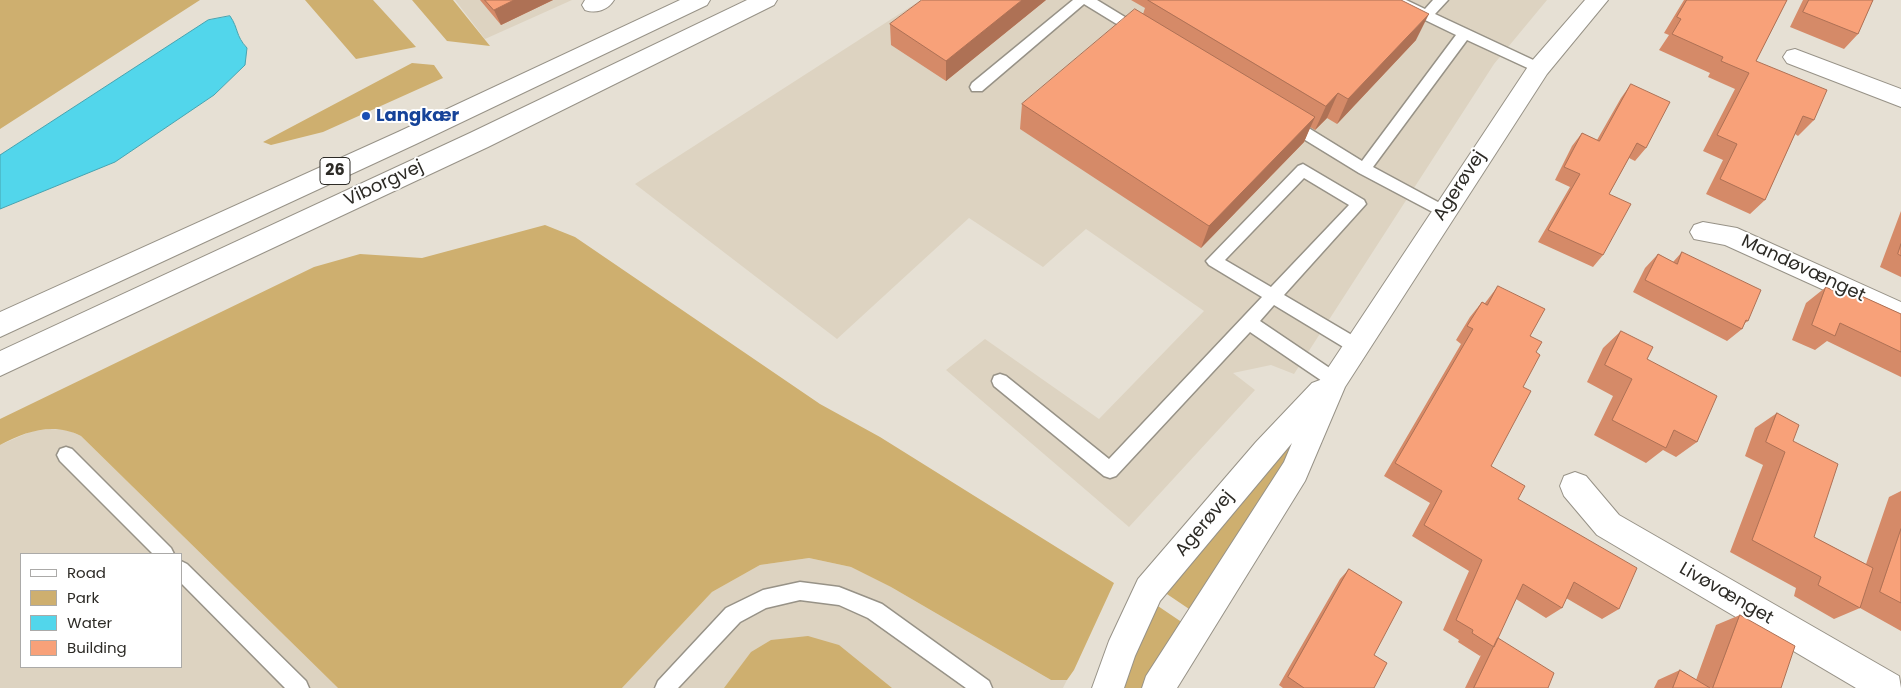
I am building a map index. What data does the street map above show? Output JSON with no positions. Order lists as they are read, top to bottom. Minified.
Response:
{"streets":{"street":["26","Viborgvej","Agerøvej","Mandøvænget","Livøvænget"]},"places":["Langkær"],"legend":["Road","Park","Water","Building"]}
